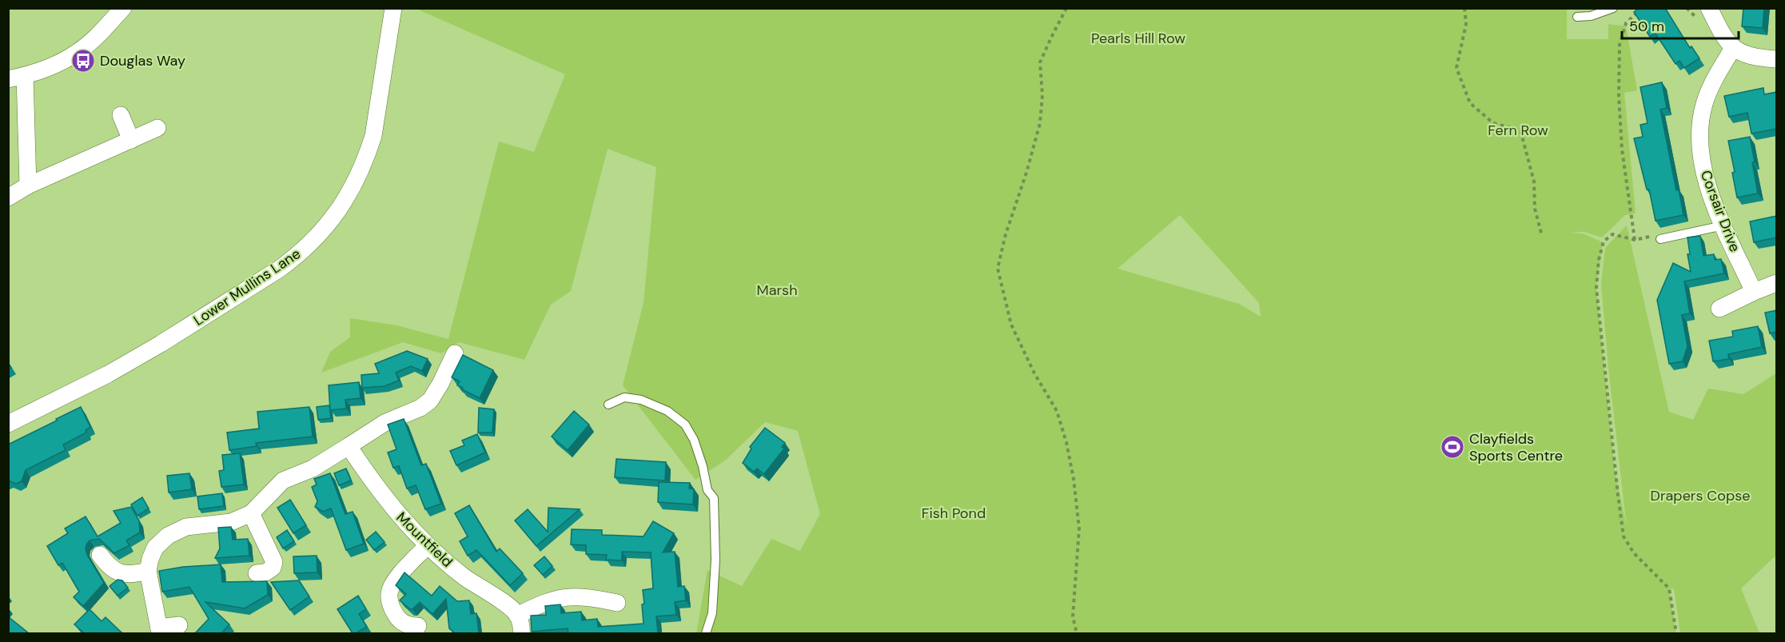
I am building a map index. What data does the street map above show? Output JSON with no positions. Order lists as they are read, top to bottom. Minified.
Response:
{"streets":{"street":["Corsair Drive","Lower Mullins Lane","Mountfield"]},"parks":["Pearls Hill Row","Fern Row","Marsh","Drapers Copse","Fish Pond"],"places":{"bus stop":["Douglas Way"],"sports":["Clayfields Sports Centre"]},"scale_bar":"50 m"}
